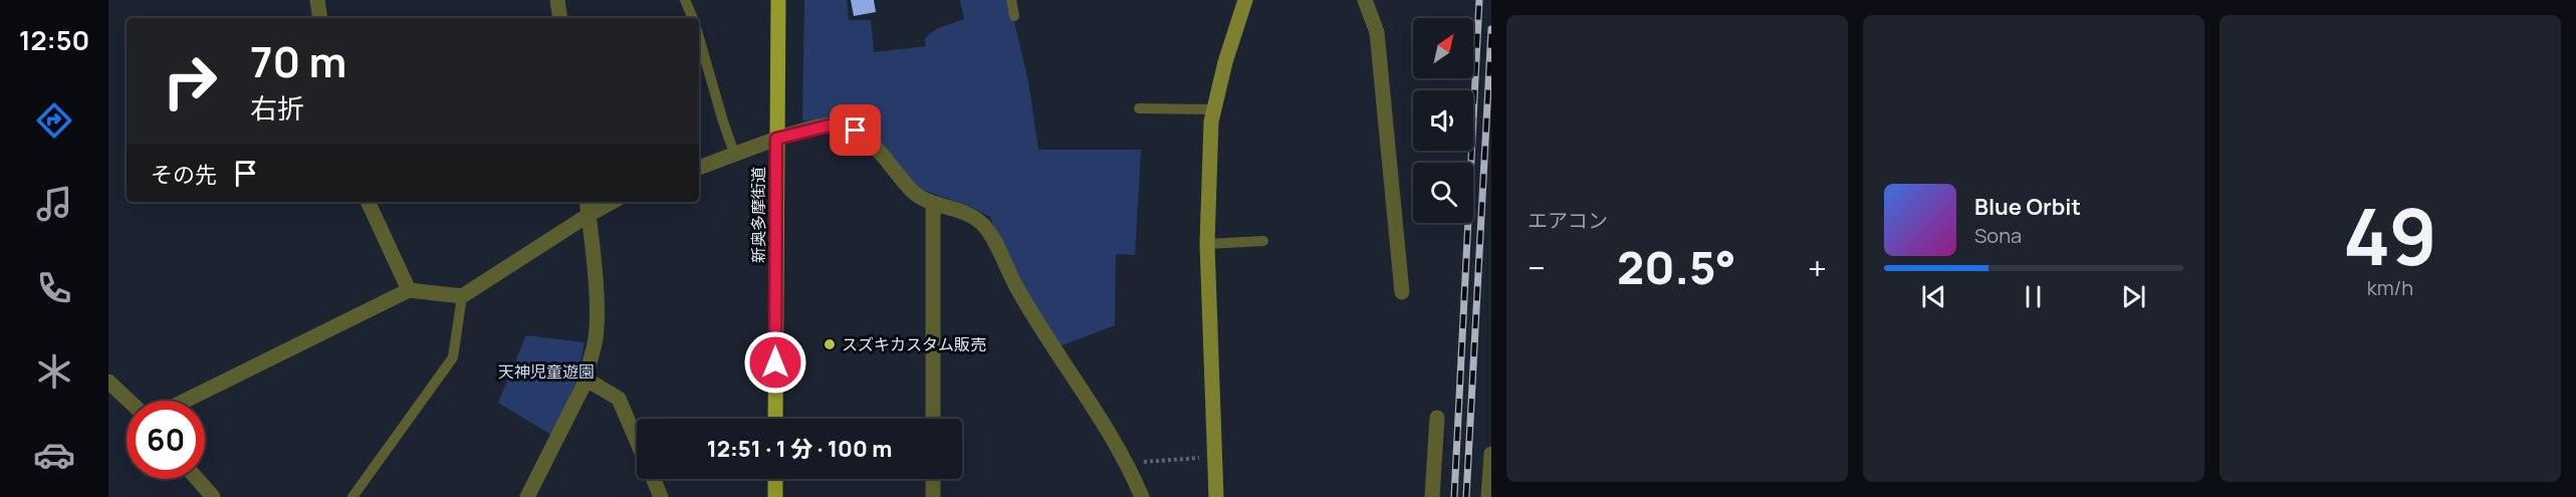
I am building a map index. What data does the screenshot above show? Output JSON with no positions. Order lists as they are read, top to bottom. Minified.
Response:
{"streets":{"main road":["新奥多摩街道"]},"parks":["天神児童遊園"],"places":["スズキカスタム販売"],"north":"top right","page":{"tabs":"12:50","tile":["エアコン",["49","km/h"]],"turn":["70 m","右折"],"then":"その先","song":["Blue Orbit","Sona"],"heat":["−","20.5°","+"],"limit":"60","trip":"12:51 · 1 分 · 100 m"}}
